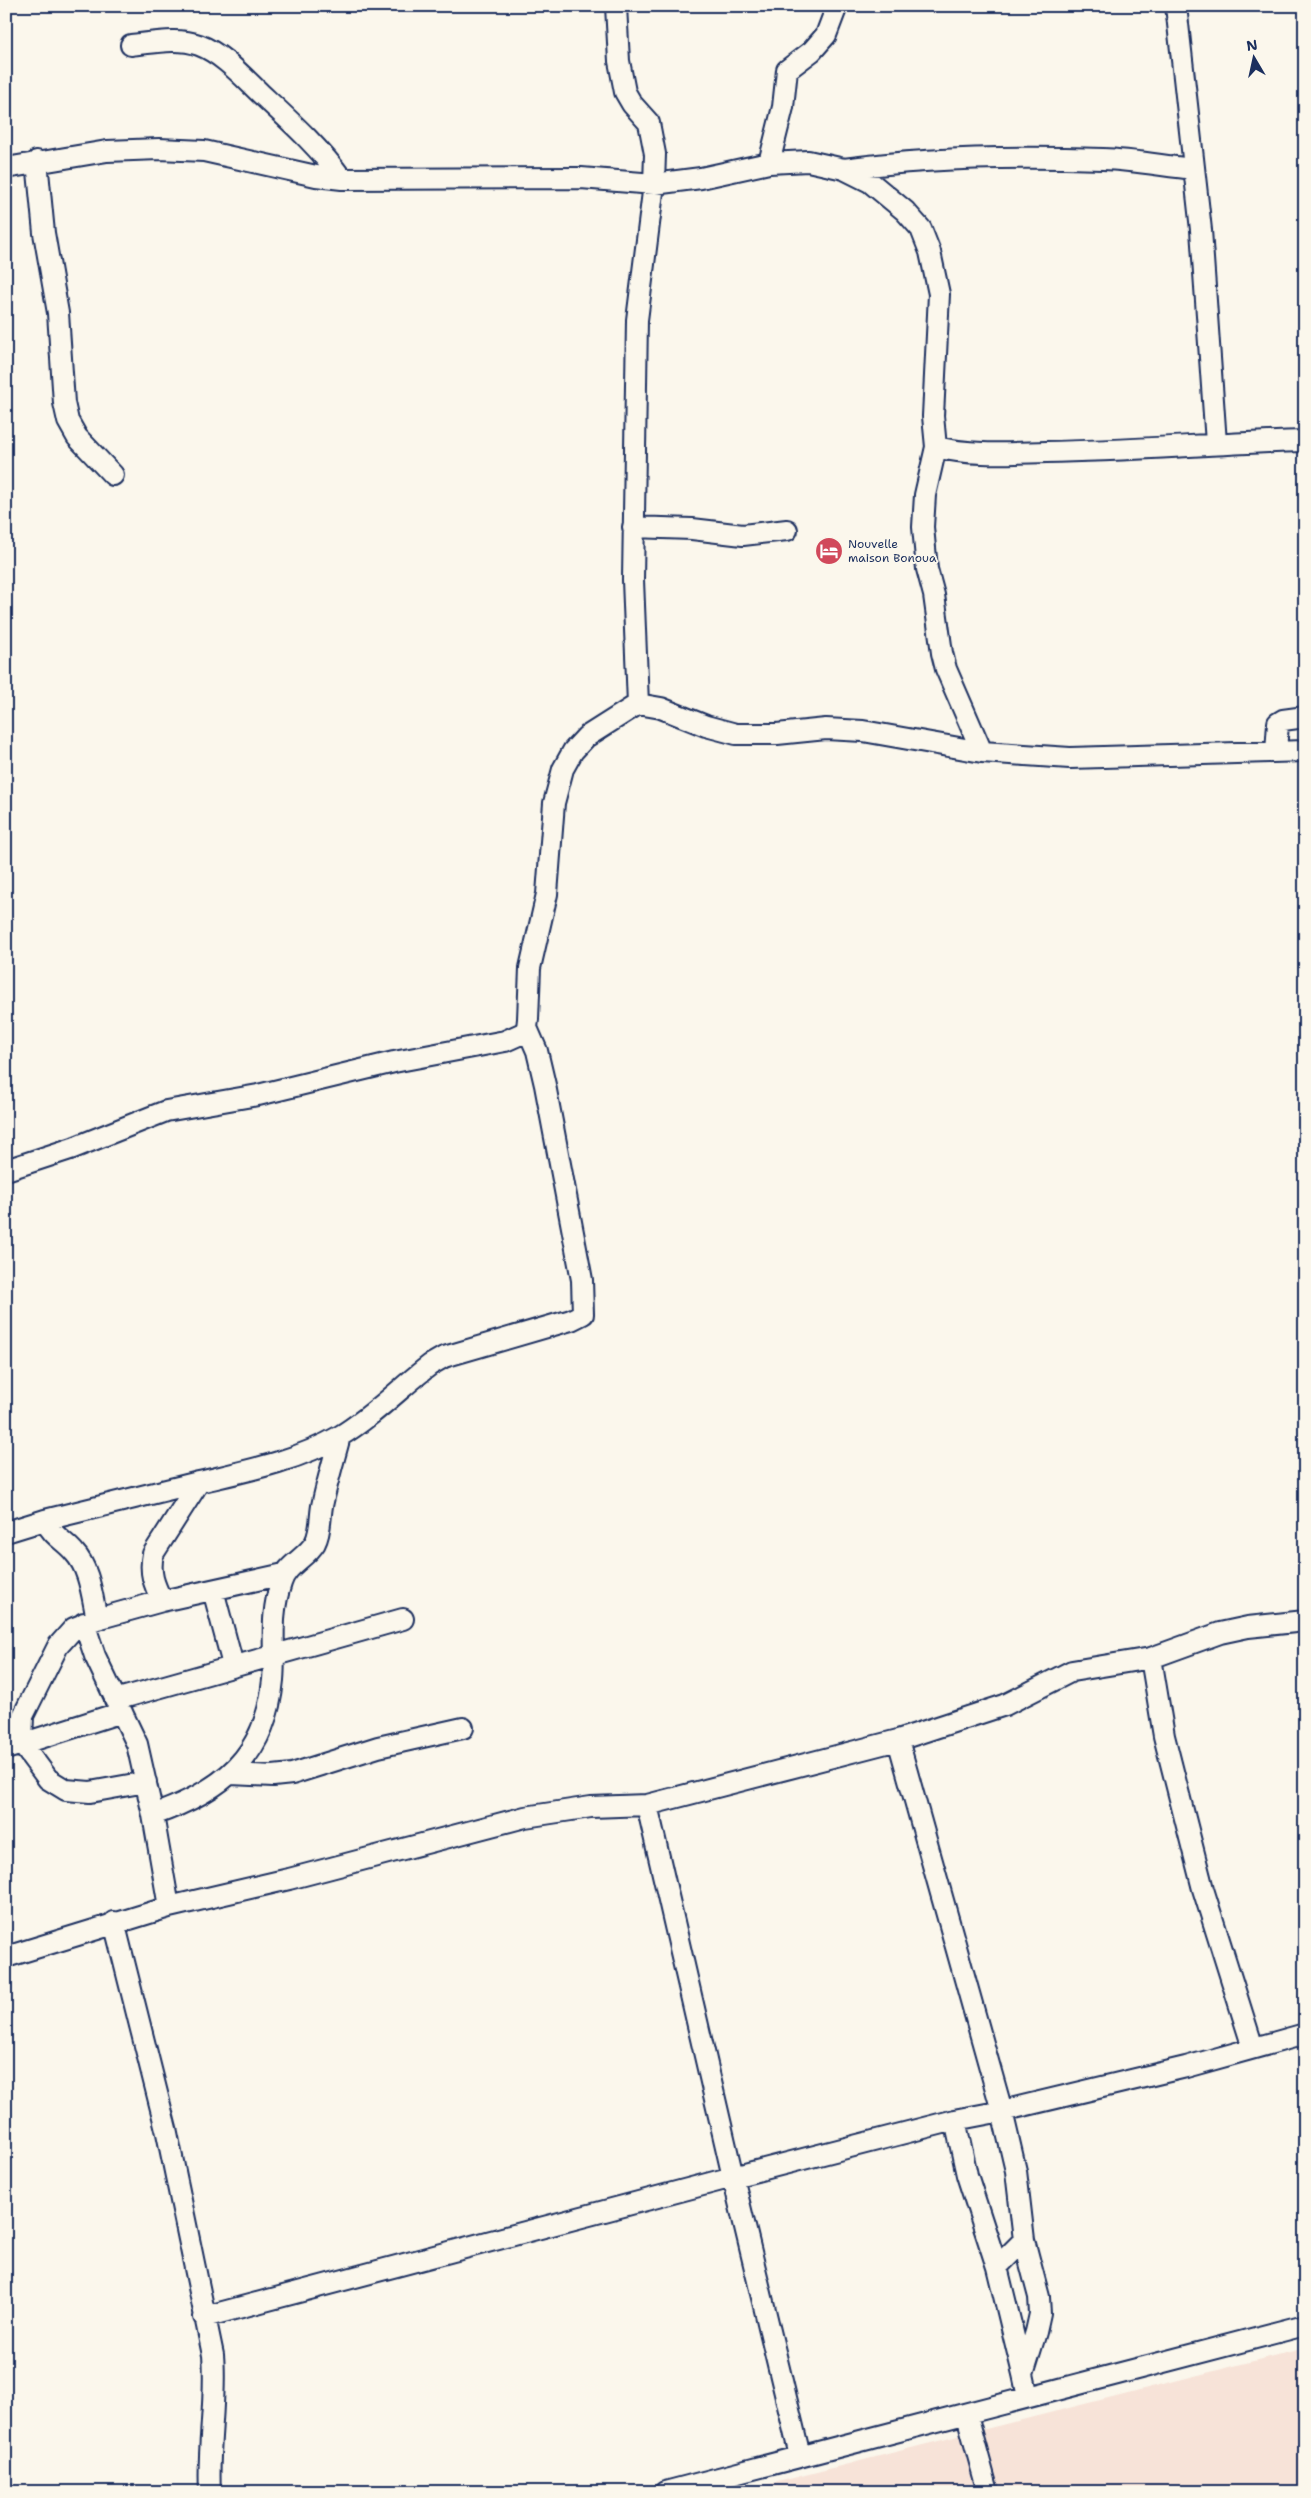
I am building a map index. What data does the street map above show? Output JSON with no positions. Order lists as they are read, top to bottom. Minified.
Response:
{"places":{"hotel":["Nouvelle maison Bonoua"]},"north":"top"}
